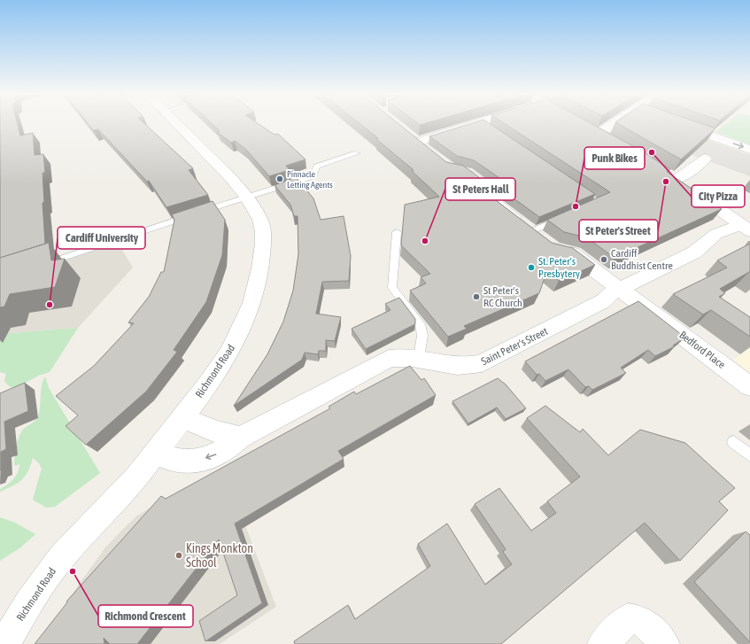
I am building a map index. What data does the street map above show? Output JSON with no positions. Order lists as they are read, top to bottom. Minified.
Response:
{"streets":{"street":["Saint Peter's Street","Bedford Place","Richmond Road"]},"crossings":[["Saint Peter's Street","Bedford Place"],["Saint Peter's Street","Richmond Road"]],"places":["City Pizza","Pinnacle Letting Agents","St Peter's Street","Punk Bikes","St Peters Hall","Cardiff Buddhist Centre","St. Peter's Presbytery","St Peter's RC Church","Cardiff University","Kings Monkton School","Richmond Crescent"]}
